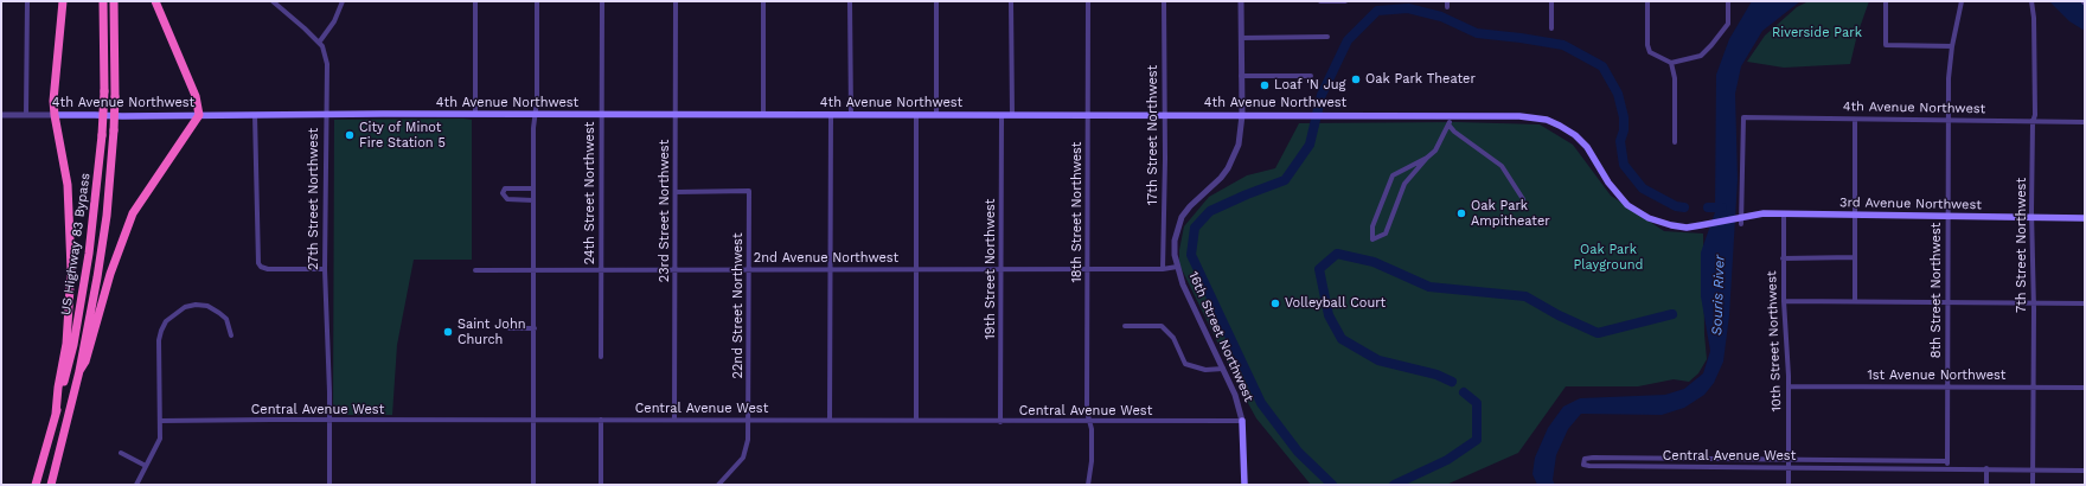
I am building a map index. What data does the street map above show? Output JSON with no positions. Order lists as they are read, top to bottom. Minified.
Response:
{"streets":{"highway":["US Highway 83 Bypass"],"main road":["4th Avenue Northwest","3rd Avenue Northwest"],"street":["17th Street Northwest","24th Street Northwest","27th Street Northwest","23rd Street Northwest","18th Street Northwest","7th Street Northwest","2nd Avenue Northwest","19th Street Northwest","8th Street Northwest","22nd Street Northwest","16th Street Northwest","10th Street Northwest","1st Avenue Northwest","Central Avenue West"]},"crossings":[["4th Avenue Northwest","17th Street Northwest"],["4th Avenue Northwest","24th Street Northwest"],["4th Avenue Northwest","27th Street Northwest"],["4th Avenue Northwest","3rd Avenue Northwest"],["4th Avenue Northwest","23rd Street Northwest"],["4th Avenue Northwest","18th Street Northwest"],["4th Avenue Northwest","7th Street Northwest"],["4th Avenue Northwest","19th Street Northwest"],["4th Avenue Northwest","8th Street Northwest"],["4th Avenue Northwest","16th Street Northwest"],["17th Street Northwest","2nd Avenue Northwest"],["24th Street Northwest","2nd Avenue Northwest"],["27th Street Northwest","Central Avenue West"],["3rd Avenue Northwest","7th Street Northwest"],["3rd Avenue Northwest","8th Street Northwest"],["3rd Avenue Northwest","10th Street Northwest"],["23rd Street Northwest","2nd Avenue Northwest"],["23rd Street Northwest","22nd Street Northwest"],["23rd Street Northwest","Central Avenue West"],["18th Street Northwest","2nd Avenue Northwest"],["18th Street Northwest","Central Avenue West"],["7th Street Northwest","1st Avenue Northwest"],["7th Street Northwest","Central Avenue West"],["2nd Avenue Northwest","19th Street Northwest"],["2nd Avenue Northwest","22nd Street Northwest"],["2nd Avenue Northwest","16th Street Northwest"],["19th Street Northwest","Central Avenue West"],["8th Street Northwest","1st Avenue Northwest"],["8th Street Northwest","Central Avenue West"],["22nd Street Northwest","Central Avenue West"],["16th Street Northwest","Central Avenue West"],["10th Street Northwest","1st Avenue Northwest"],["10th Street Northwest","Central Avenue West"]],"water":["Souris River"],"parks":["Riverside Park","Oak Park Playground"],"places":["Oak Park Theater","Loaf 'N Jug","City of Minot Fire Station 5","Oak Park Ampitheater","Volleyball Court","Saint John Church"]}
